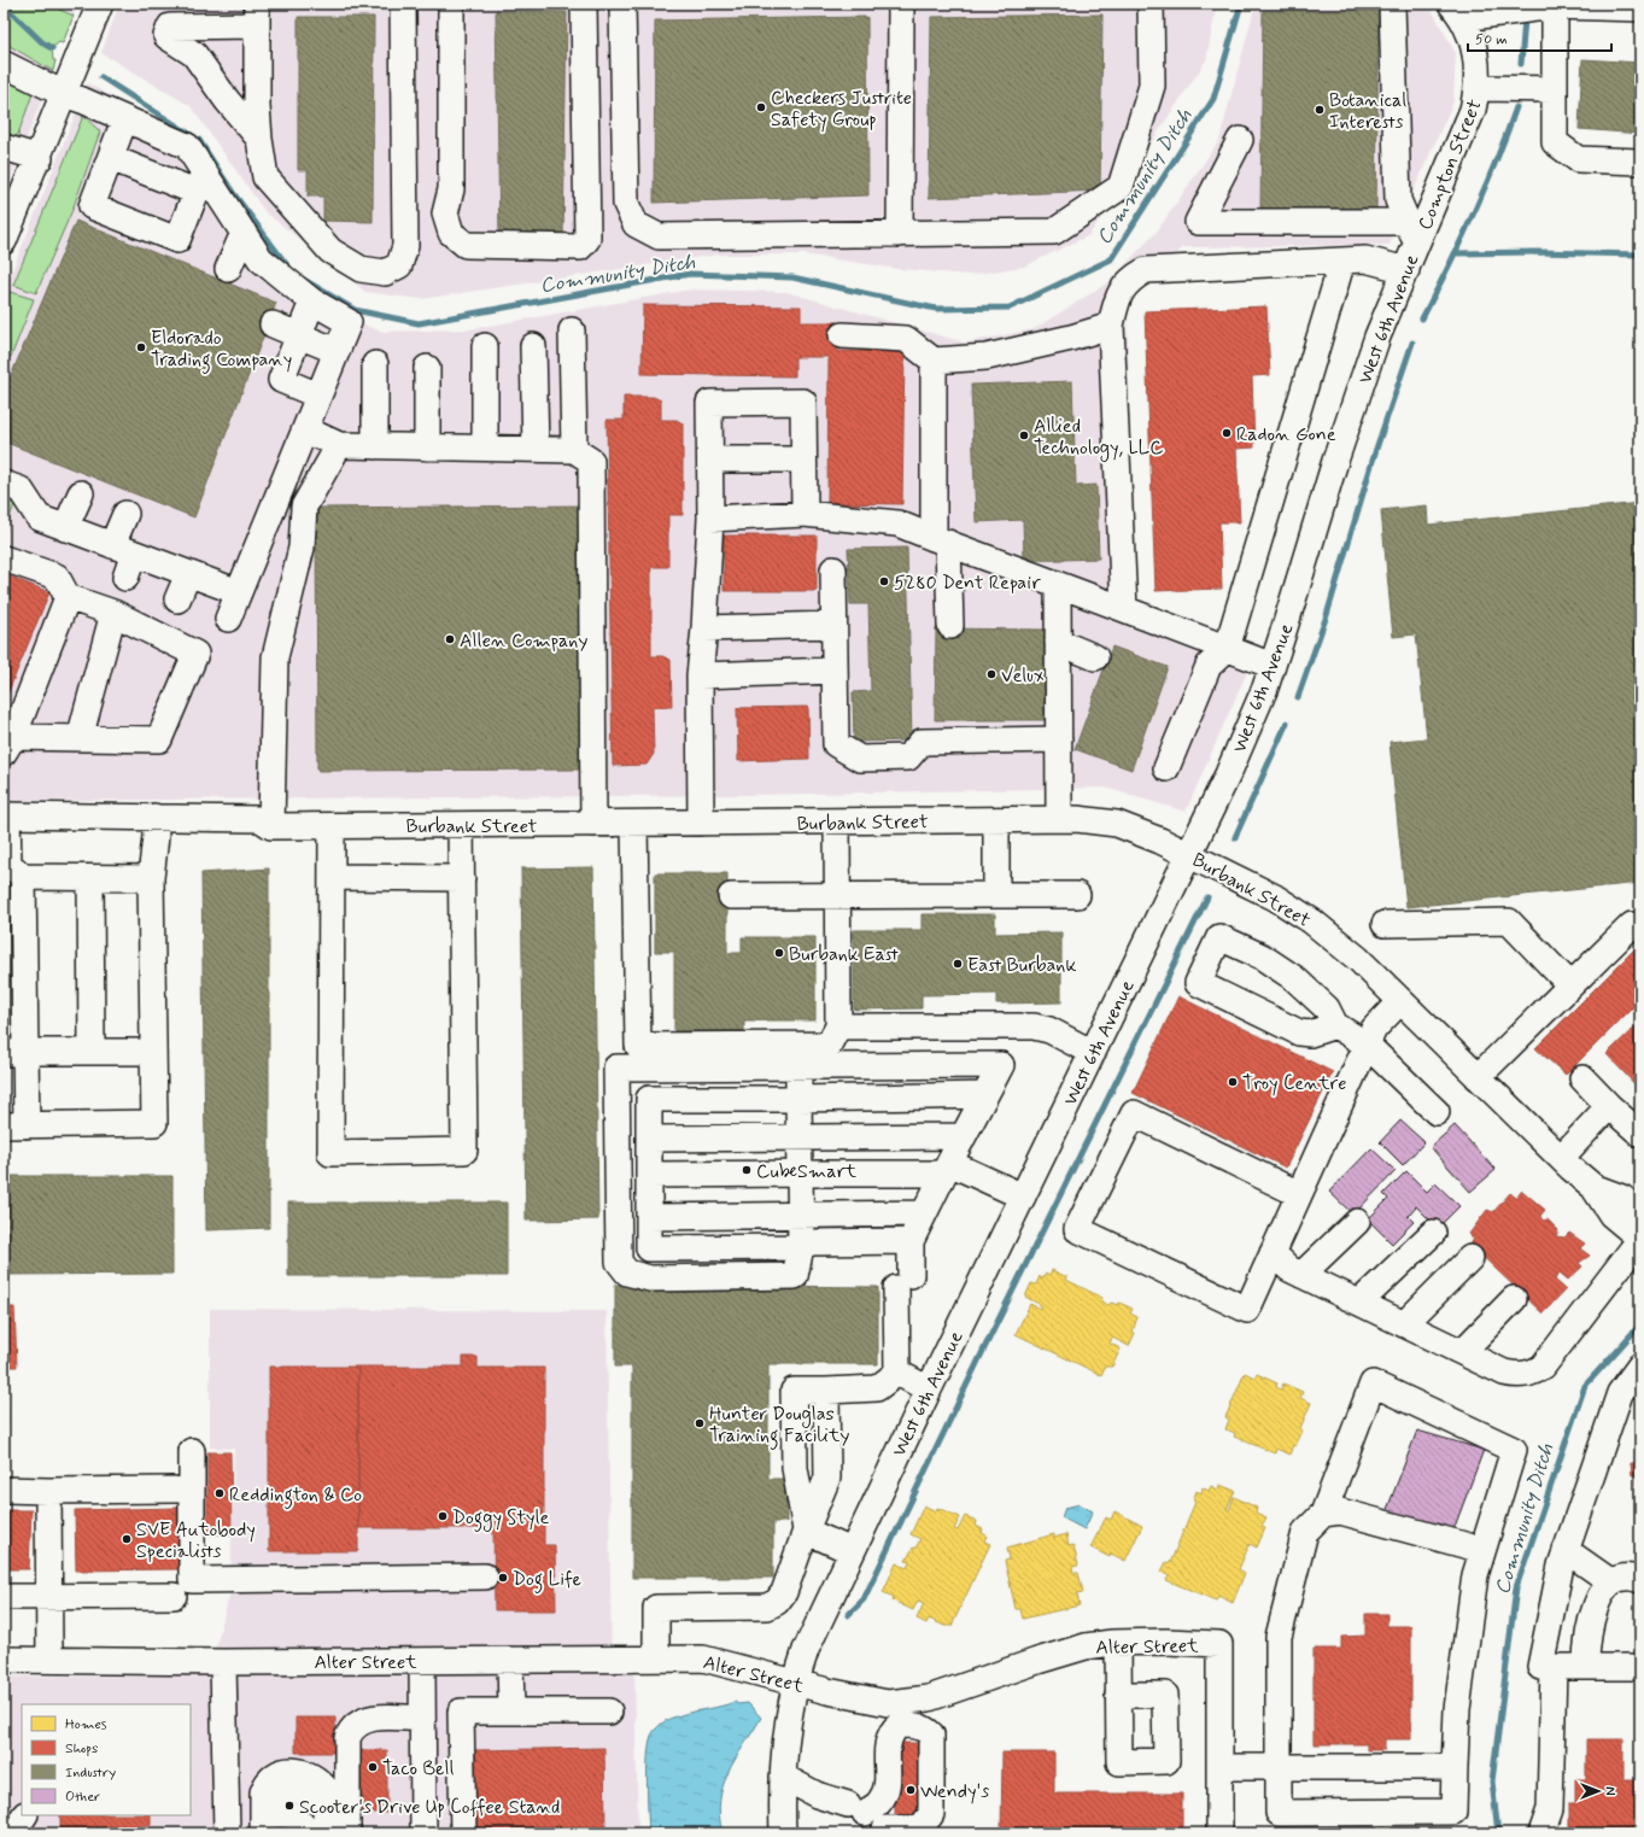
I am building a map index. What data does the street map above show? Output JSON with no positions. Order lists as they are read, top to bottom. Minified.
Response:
{"streets":{"street":["Compton Street","West 6th Avenue","Burbank Street","Alter Street"]},"crossings":[["Compton Street","West 6th Avenue"],["West 6th Avenue","Burbank Street"],["West 6th Avenue","Alter Street"]],"water":["Community Ditch"],"places":["Checkers Justrite Safety Group","Botanical Interests","Eldorado Trading Company","Radon Gone","Allied Technology, LLC","5280 Dent Repair","Allen Company","Velux","Burbank East","East Burbank","Troy Centre","CubeSmart","Hunter Douglas Training Facility","Reddington & Co","Doggy Style","SVE Autobody Specialists","Dog Life","Taco Bell","Wendy's","Scooter's Drive Up Coffee Stand"],"legend":["Homes","Shops","Industry","Other"],"scale_bar":"50 m","north":"right"}
